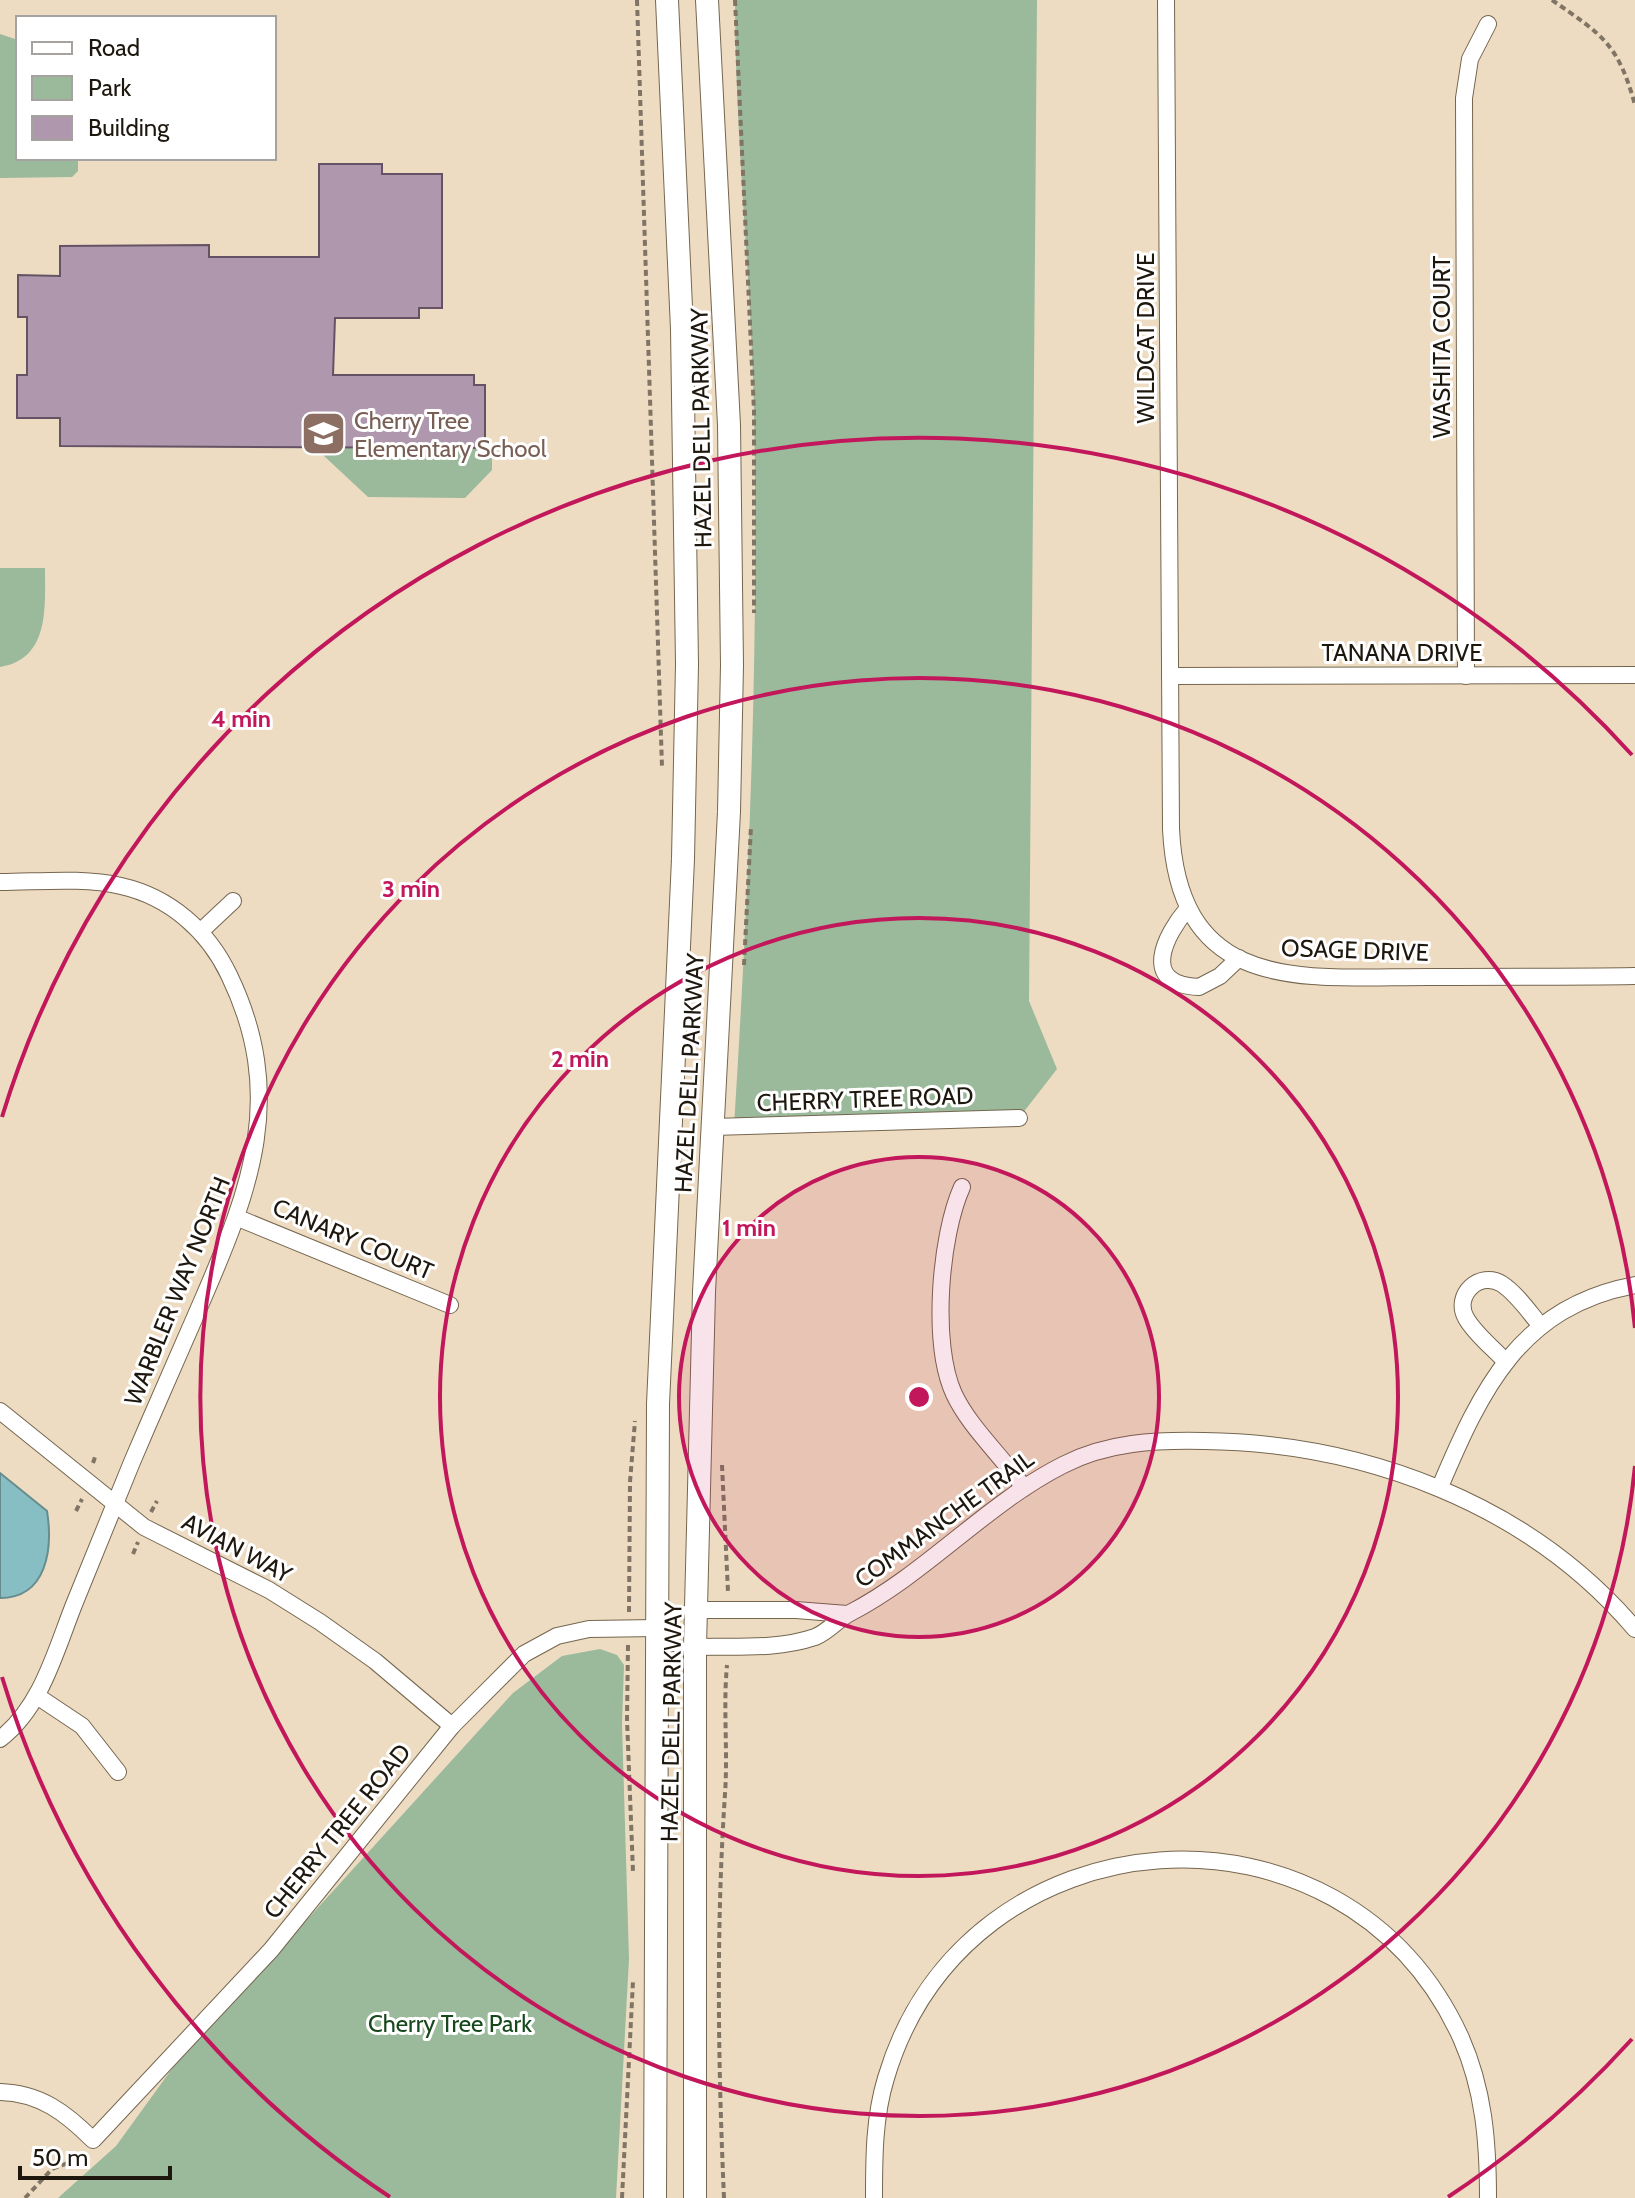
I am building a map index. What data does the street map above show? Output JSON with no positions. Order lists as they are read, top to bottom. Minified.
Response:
{"streets":{"main road":["HAZEL DELL PARKWAY"],"street":["WILDCAT DRIVE","WASHITA COURT","TANANA DRIVE","OSAGE DRIVE","CHERRY TREE ROAD","CANARY COURT","WARBLER WAY NORTH","COMMANCHE TRAIL","AVIAN WAY"]},"crossings":[["WILDCAT DRIVE","TANANA DRIVE"],["WILDCAT DRIVE","OSAGE DRIVE"],["WASHITA COURT","TANANA DRIVE"],["HAZEL DELL PARKWAY","CHERRY TREE ROAD"],["HAZEL DELL PARKWAY","COMMANCHE TRAIL"],["TANANA DRIVE","OSAGE DRIVE"],["CHERRY TREE ROAD","AVIAN WAY"],["CANARY COURT","WARBLER WAY NORTH"],["WARBLER WAY NORTH","AVIAN WAY"]],"parks":["Cherry Tree Park"],"places":{"school or university":["Cherry Tree Elementary School"]},"legend":["Road","Park","Building"],"scale_bar":"50 m","rings":["4 min","3 min","2 min","1 min"]}
